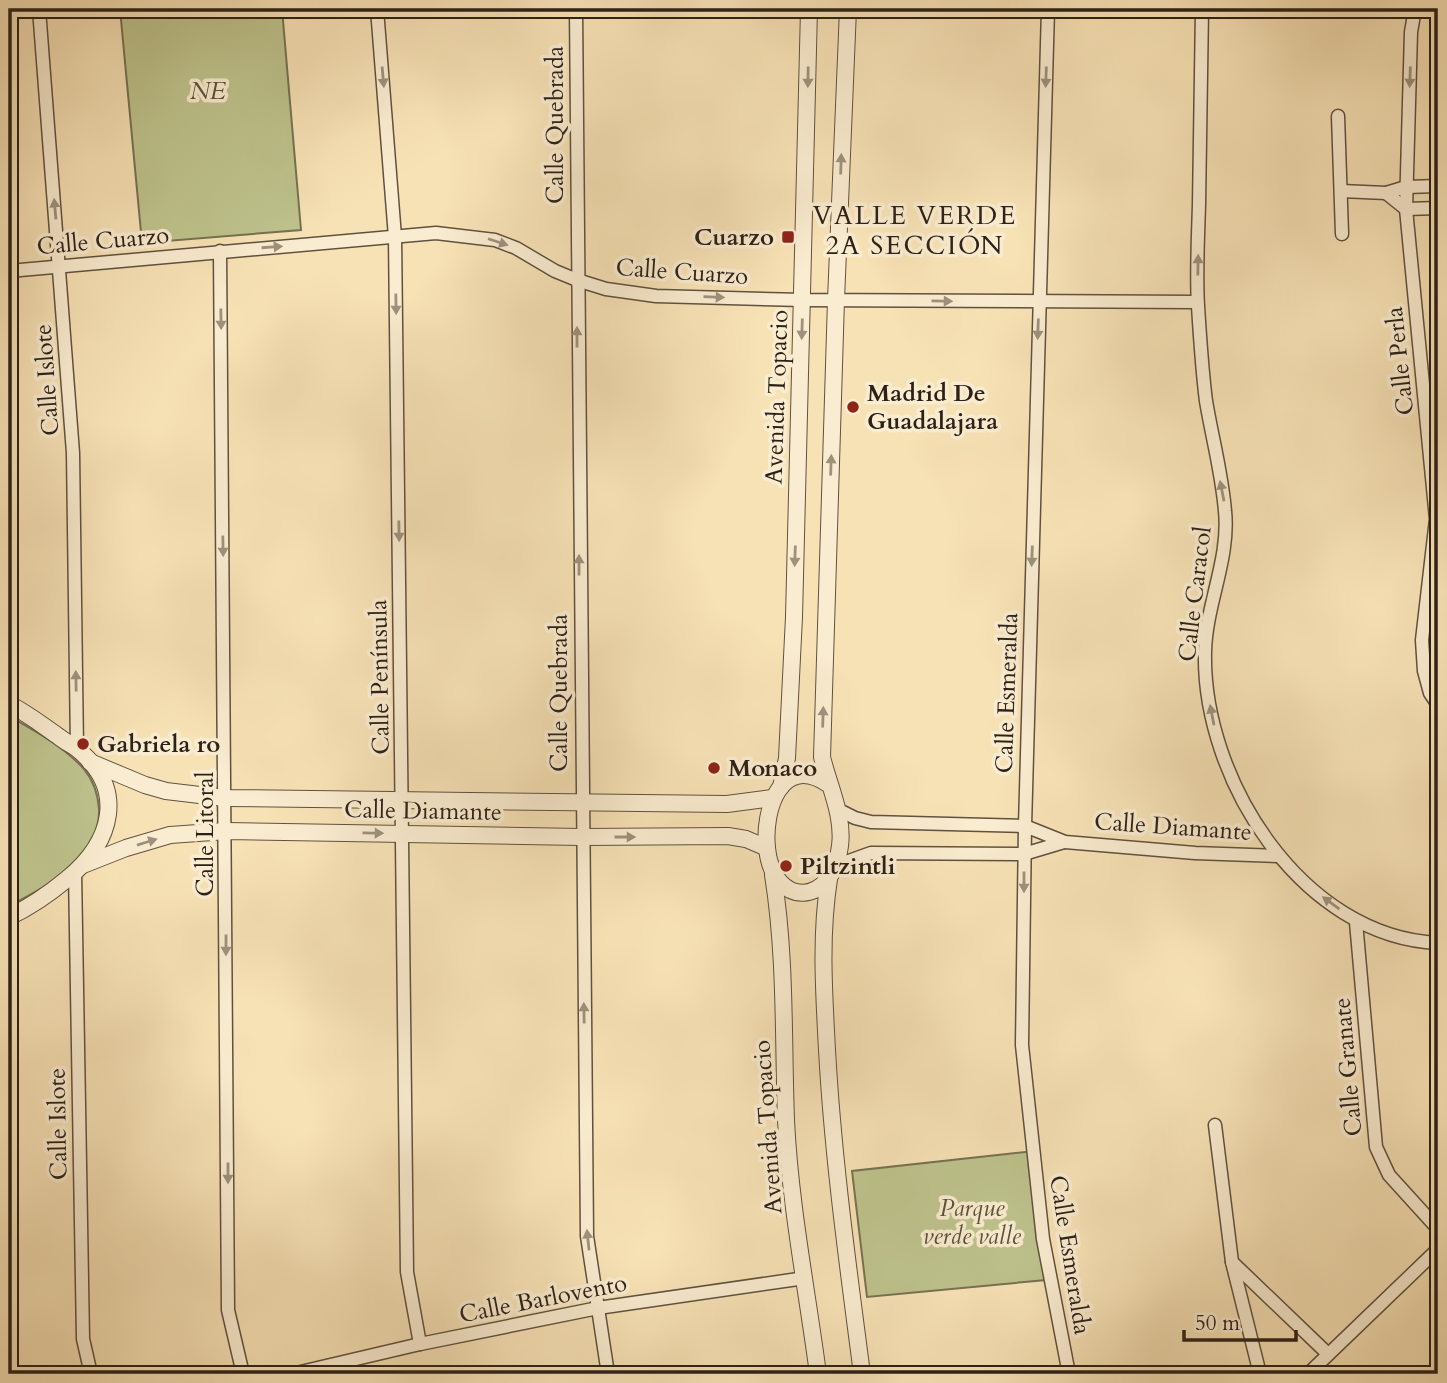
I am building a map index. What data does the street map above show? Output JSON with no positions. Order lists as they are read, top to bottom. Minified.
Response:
{"streets":{"street":["Calle Quebrada","Calle Cuarzo","Calle Perla","Calle Islote","Avenida Topacio","Calle Caracol","Calle Península","Calle Esmeralda","Calle Diamante","Calle Litoral","Calle Granate","Calle Barlovento"]},"crossings":[["Calle Quebrada","Calle Cuarzo"],["Calle Quebrada","Calle Diamante"],["Calle Quebrada","Calle Barlovento"],["Calle Cuarzo","Calle Islote"],["Calle Cuarzo","Avenida Topacio"],["Calle Cuarzo","Calle Caracol"],["Calle Cuarzo","Calle Península"],["Calle Cuarzo","Calle Esmeralda"],["Calle Cuarzo","Calle Litoral"],["Calle Islote","Calle Diamante"],["Avenida Topacio","Calle Diamante"],["Avenida Topacio","Calle Barlovento"],["Calle Caracol","Calle Diamante"],["Calle Caracol","Calle Granate"],["Calle Península","Calle Diamante"],["Calle Península","Calle Barlovento"],["Calle Esmeralda","Calle Diamante"],["Calle Diamante","Calle Litoral"]],"one_way":["Calle Quebrada","Calle Cuarzo","Calle Islote","Calle Caracol","Calle Península","Calle Esmeralda","Calle Litoral"],"districts":["VALLE VERDE 2A SECCIÓN"],"parks":["NE","Parque verde valle"],"places":{"transit":["Cuarzo"],"other":["Madrid De Guadalajara","Gabriela ro","Monaco","Piltzintli"]},"scale_bar":"50 m"}
